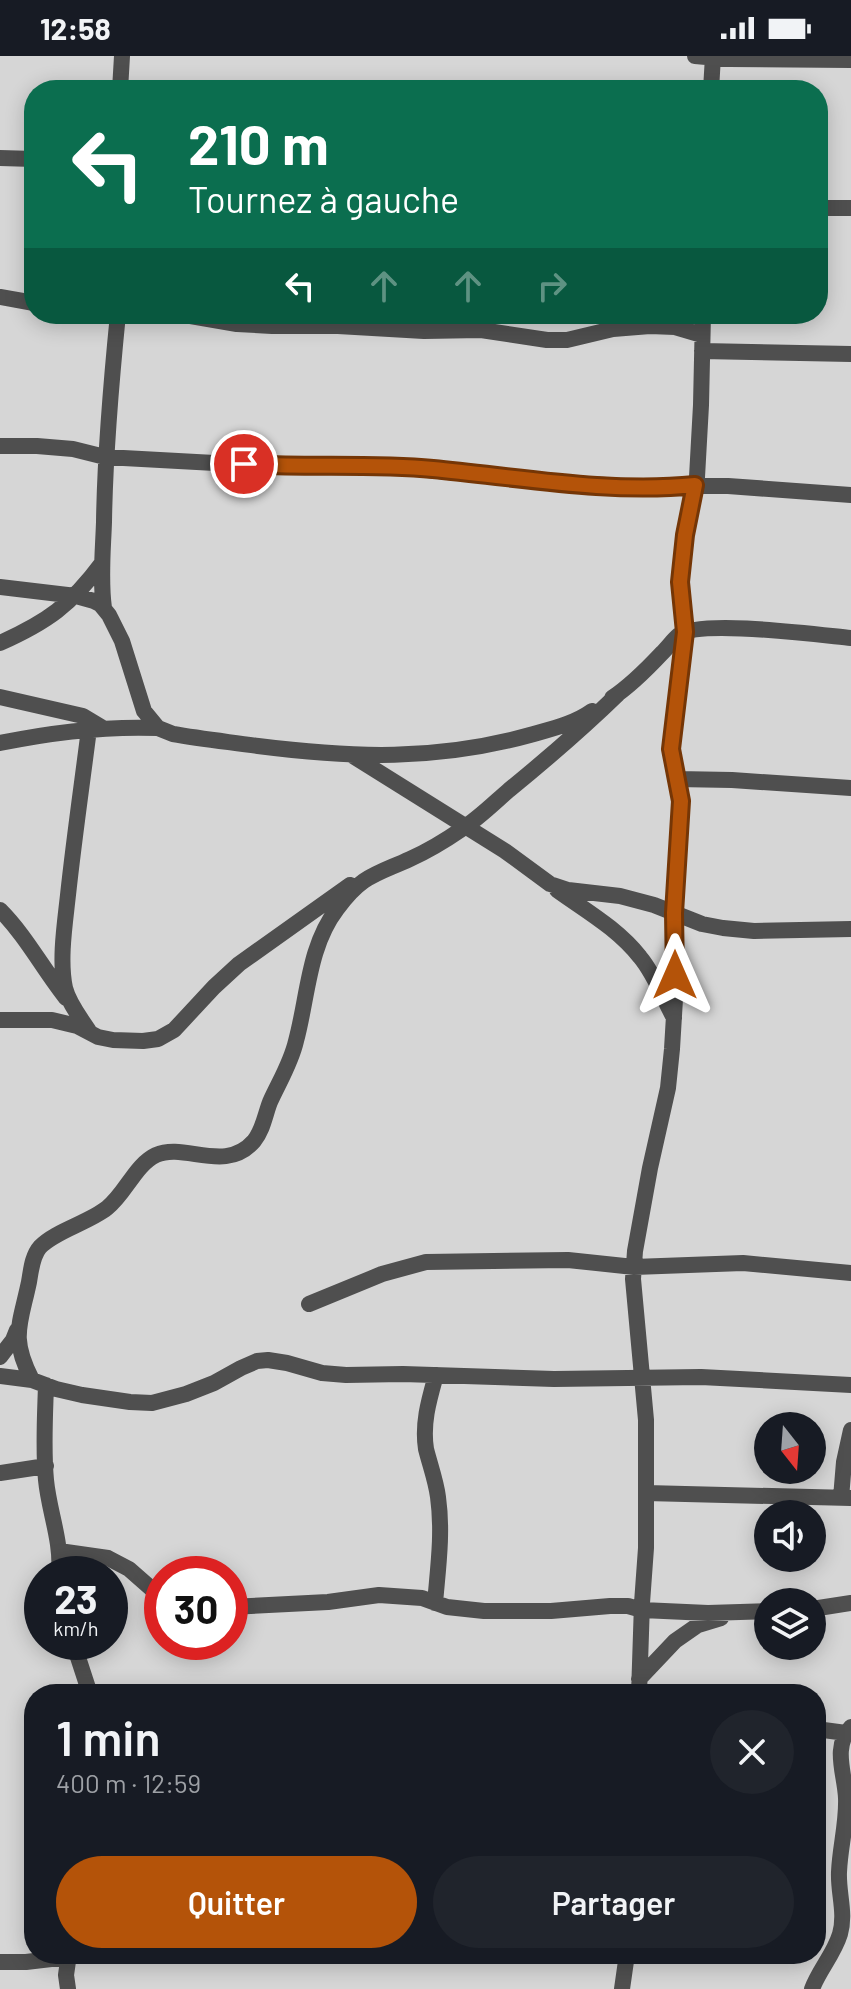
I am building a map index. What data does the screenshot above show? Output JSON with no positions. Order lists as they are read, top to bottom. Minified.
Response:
{"north":"bottom","page":{"status":"12:58","turn":["210 m","Tournez à gauche"],"speed":"23 km/h","limit":"30","heading":["1 min","400 m · 12:59"],"buttons":["Quitter","Partager"]}}
